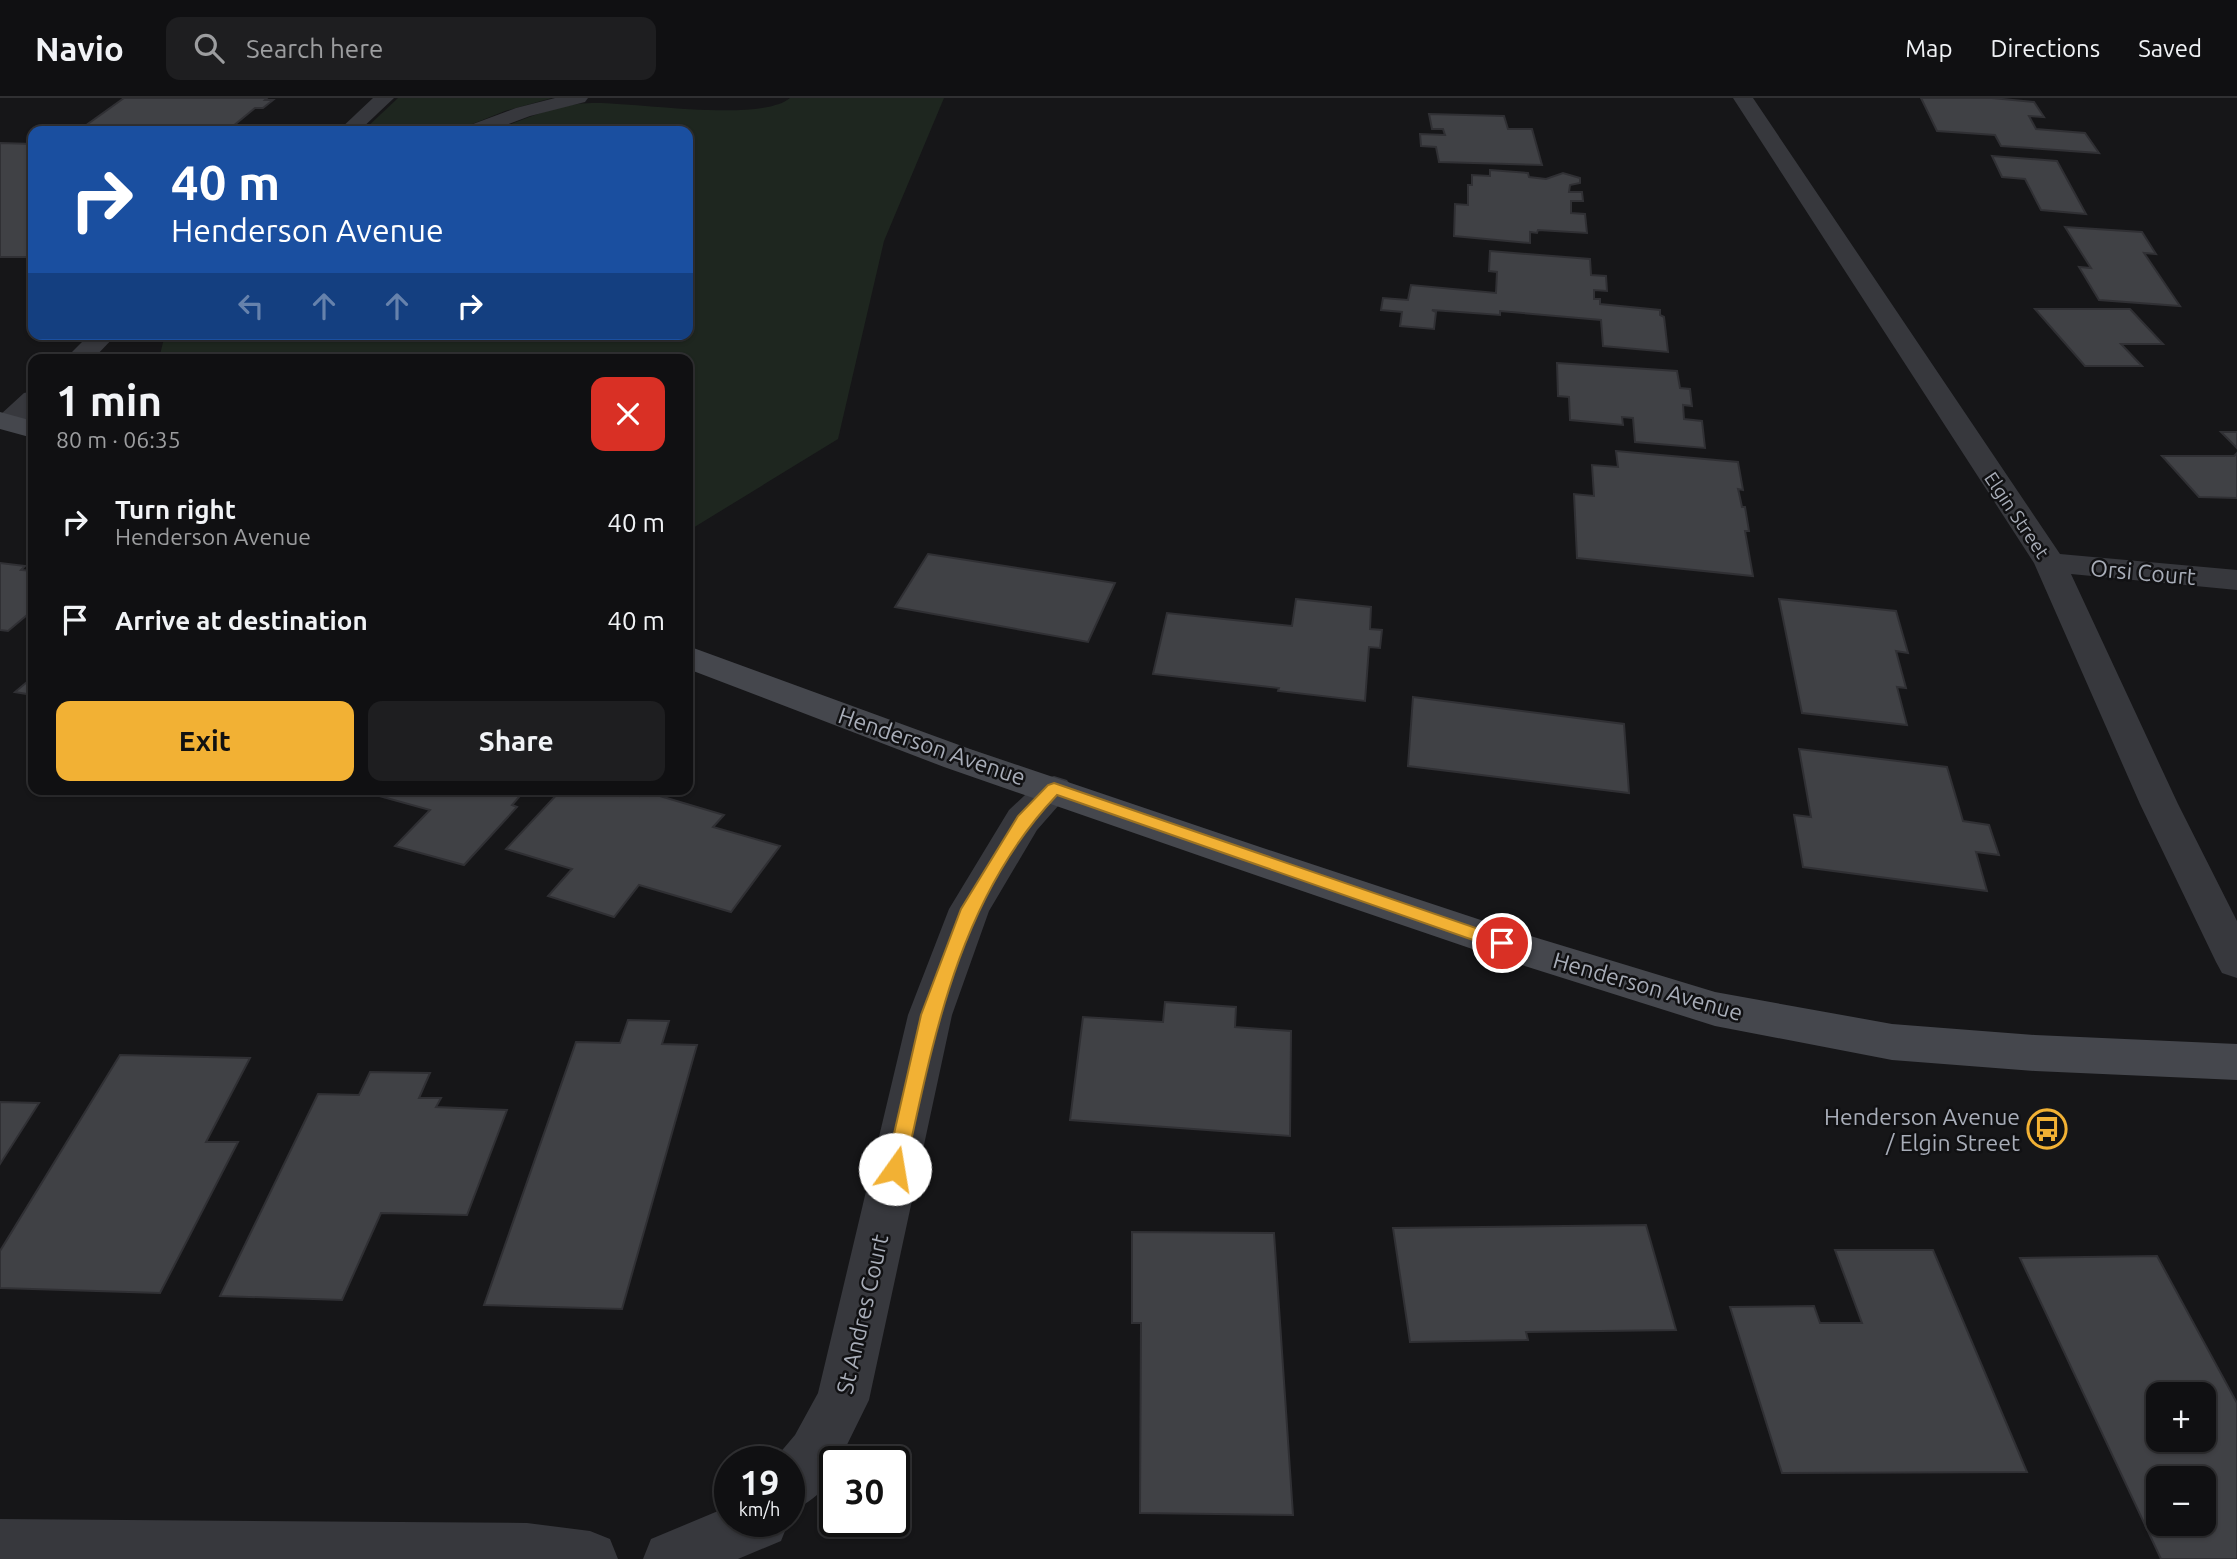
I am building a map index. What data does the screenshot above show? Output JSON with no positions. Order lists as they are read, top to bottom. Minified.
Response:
{"streets":{"street":["Elgin Street","Orsi Court","Henderson Avenue","St Andres Court"]},"crossings":[["Elgin Street","Orsi Court"],["Henderson Avenue","St Andres Court"]],"places":{"bus stop":["Henderson Avenue / Elgin Street"]},"page":{"header":"Navio","search":"Search here","nav":["Map","Directions","Saved"],"turn":["40 m","Henderson Avenue"],"heading":["1 min","80 m · 06:35"],"list":[{"name":"Turn right","note":"Henderson Avenue","value":"40 m"},{"name":"Arrive at destination","value":"40 m"}],"buttons":["Exit","Share"],"map_buttons":["+","−"],"speed":"19 km/h","limit":"30"}}
